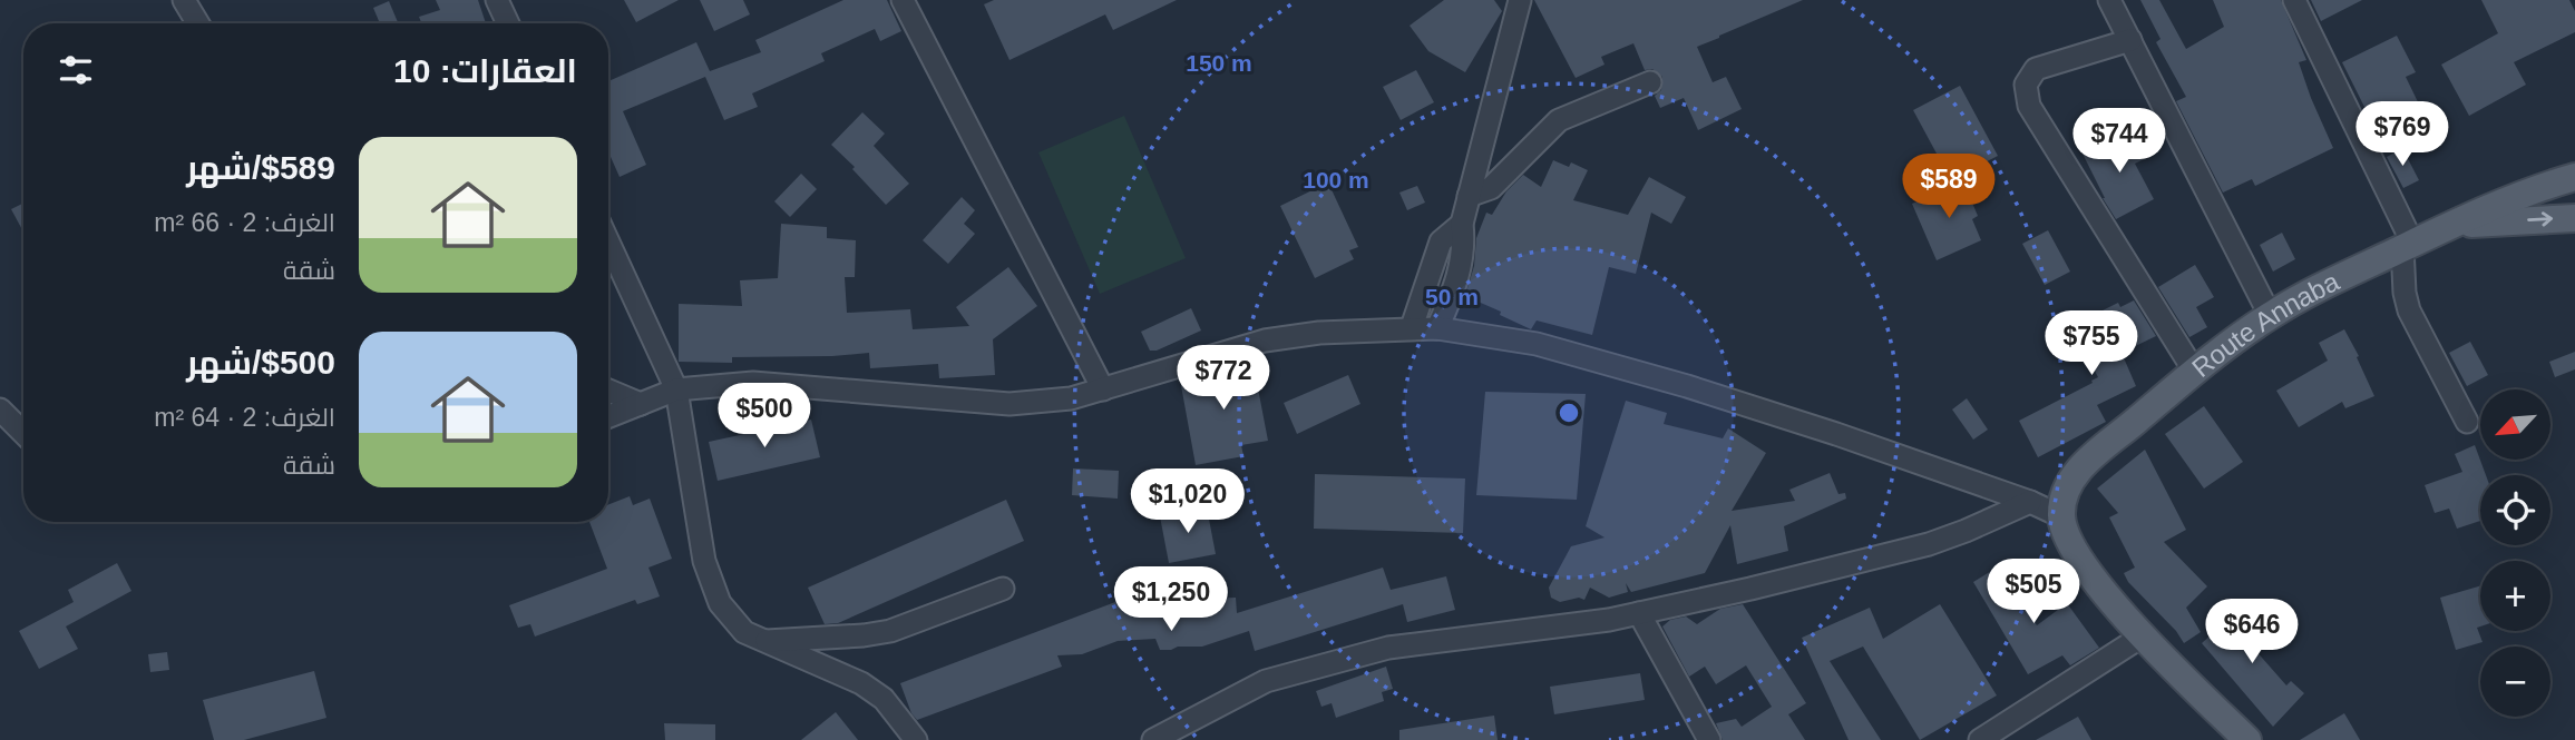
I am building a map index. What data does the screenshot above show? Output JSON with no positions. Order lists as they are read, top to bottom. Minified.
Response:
{"streets":{"main road":["Route Annaba"]},"north":"bottom left","page":{"heading":"العقارات: 10","price":["$769","$744","$589","$755","$772","$500","$1,020","$505","$1,250","$646"],"list":[{"name":"$589/شهر","note":"الغرف: 2 · 66 m² · شقة"},{"name":"$500/شهر","note":"الغرف: 2 · 64 m² · شقة"}],"map_buttons":["+","−"]},"rings":["150 m","100 m","50 m"]}
